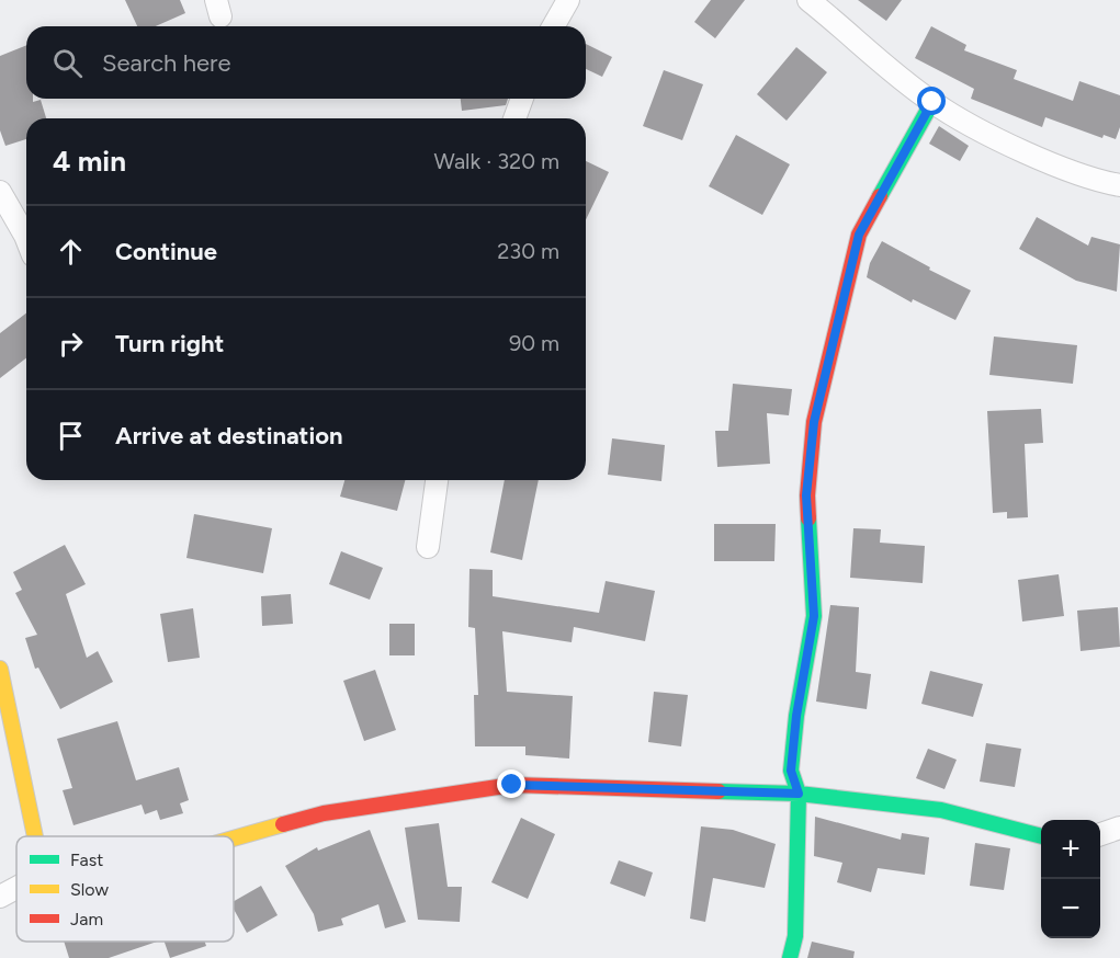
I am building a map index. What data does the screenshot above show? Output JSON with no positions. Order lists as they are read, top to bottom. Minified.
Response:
{"legend":["Fast","Slow","Jam"],"page":{"search":"Search here","heading":["4 min","Walk · 320 m"],"list":[["Continue","230 m"],["Turn right","90 m"],"Arrive at destination"],"map_buttons":["+","−"]}}
